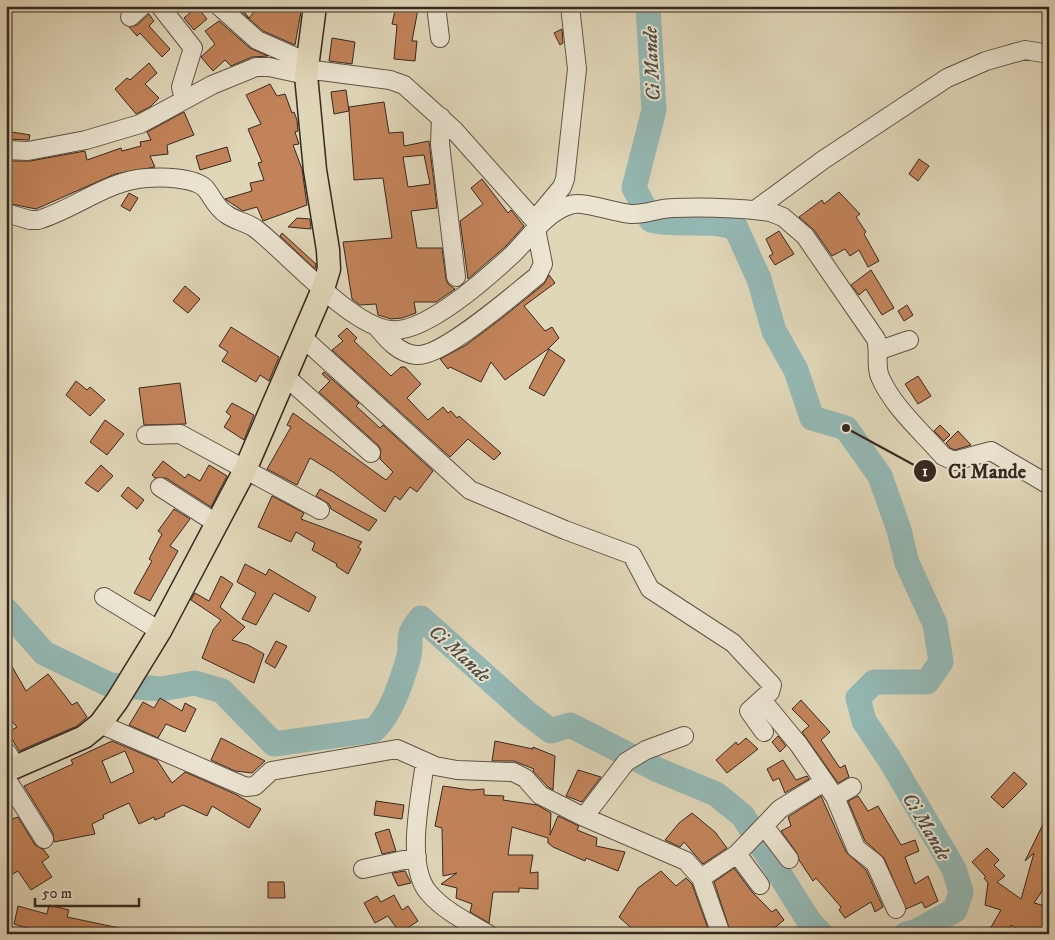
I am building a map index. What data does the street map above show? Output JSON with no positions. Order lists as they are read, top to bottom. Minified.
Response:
{"water":["Ci Mande"],"places":["Ci Mande"],"scale_bar":"50 m"}
